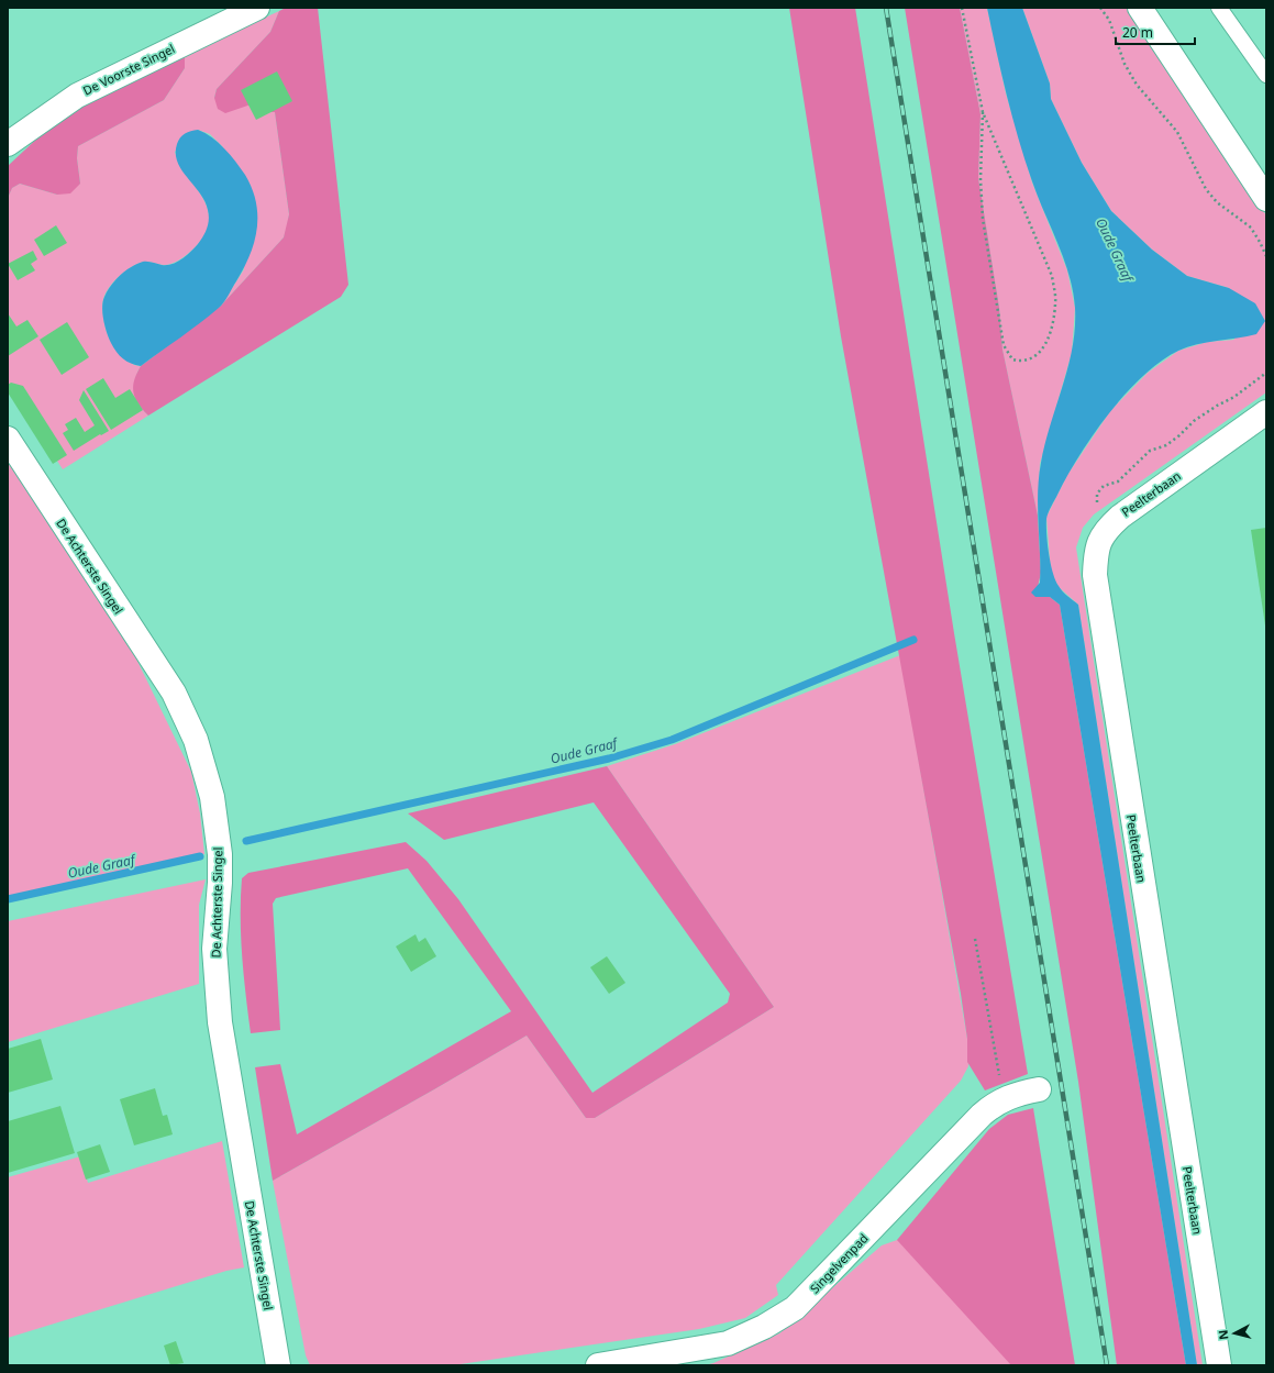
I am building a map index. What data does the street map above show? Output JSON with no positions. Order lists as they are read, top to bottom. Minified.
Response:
{"streets":{"street":["De Voorste Singel","Peelterbaan","De Achterste Singel","Singelvenpad"]},"water":["Oude Graaf"],"scale_bar":"20 m","north":"left"}
